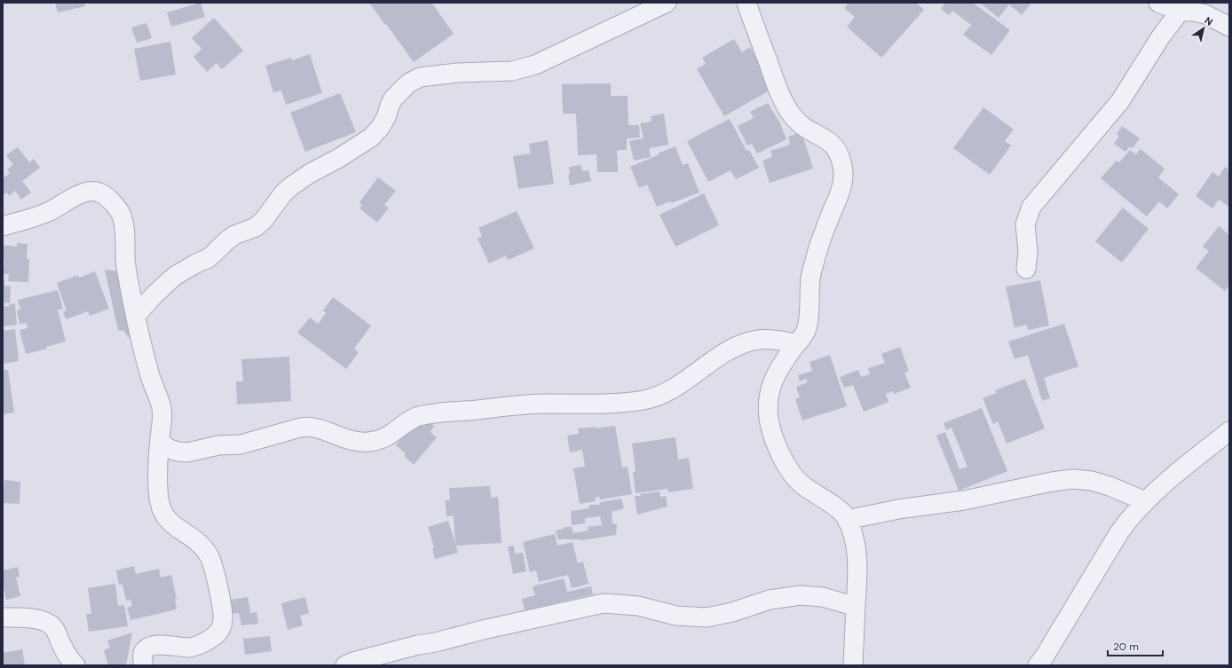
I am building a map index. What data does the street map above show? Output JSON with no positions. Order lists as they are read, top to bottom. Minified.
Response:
{"scale_bar":"20 m","north":"top right"}
